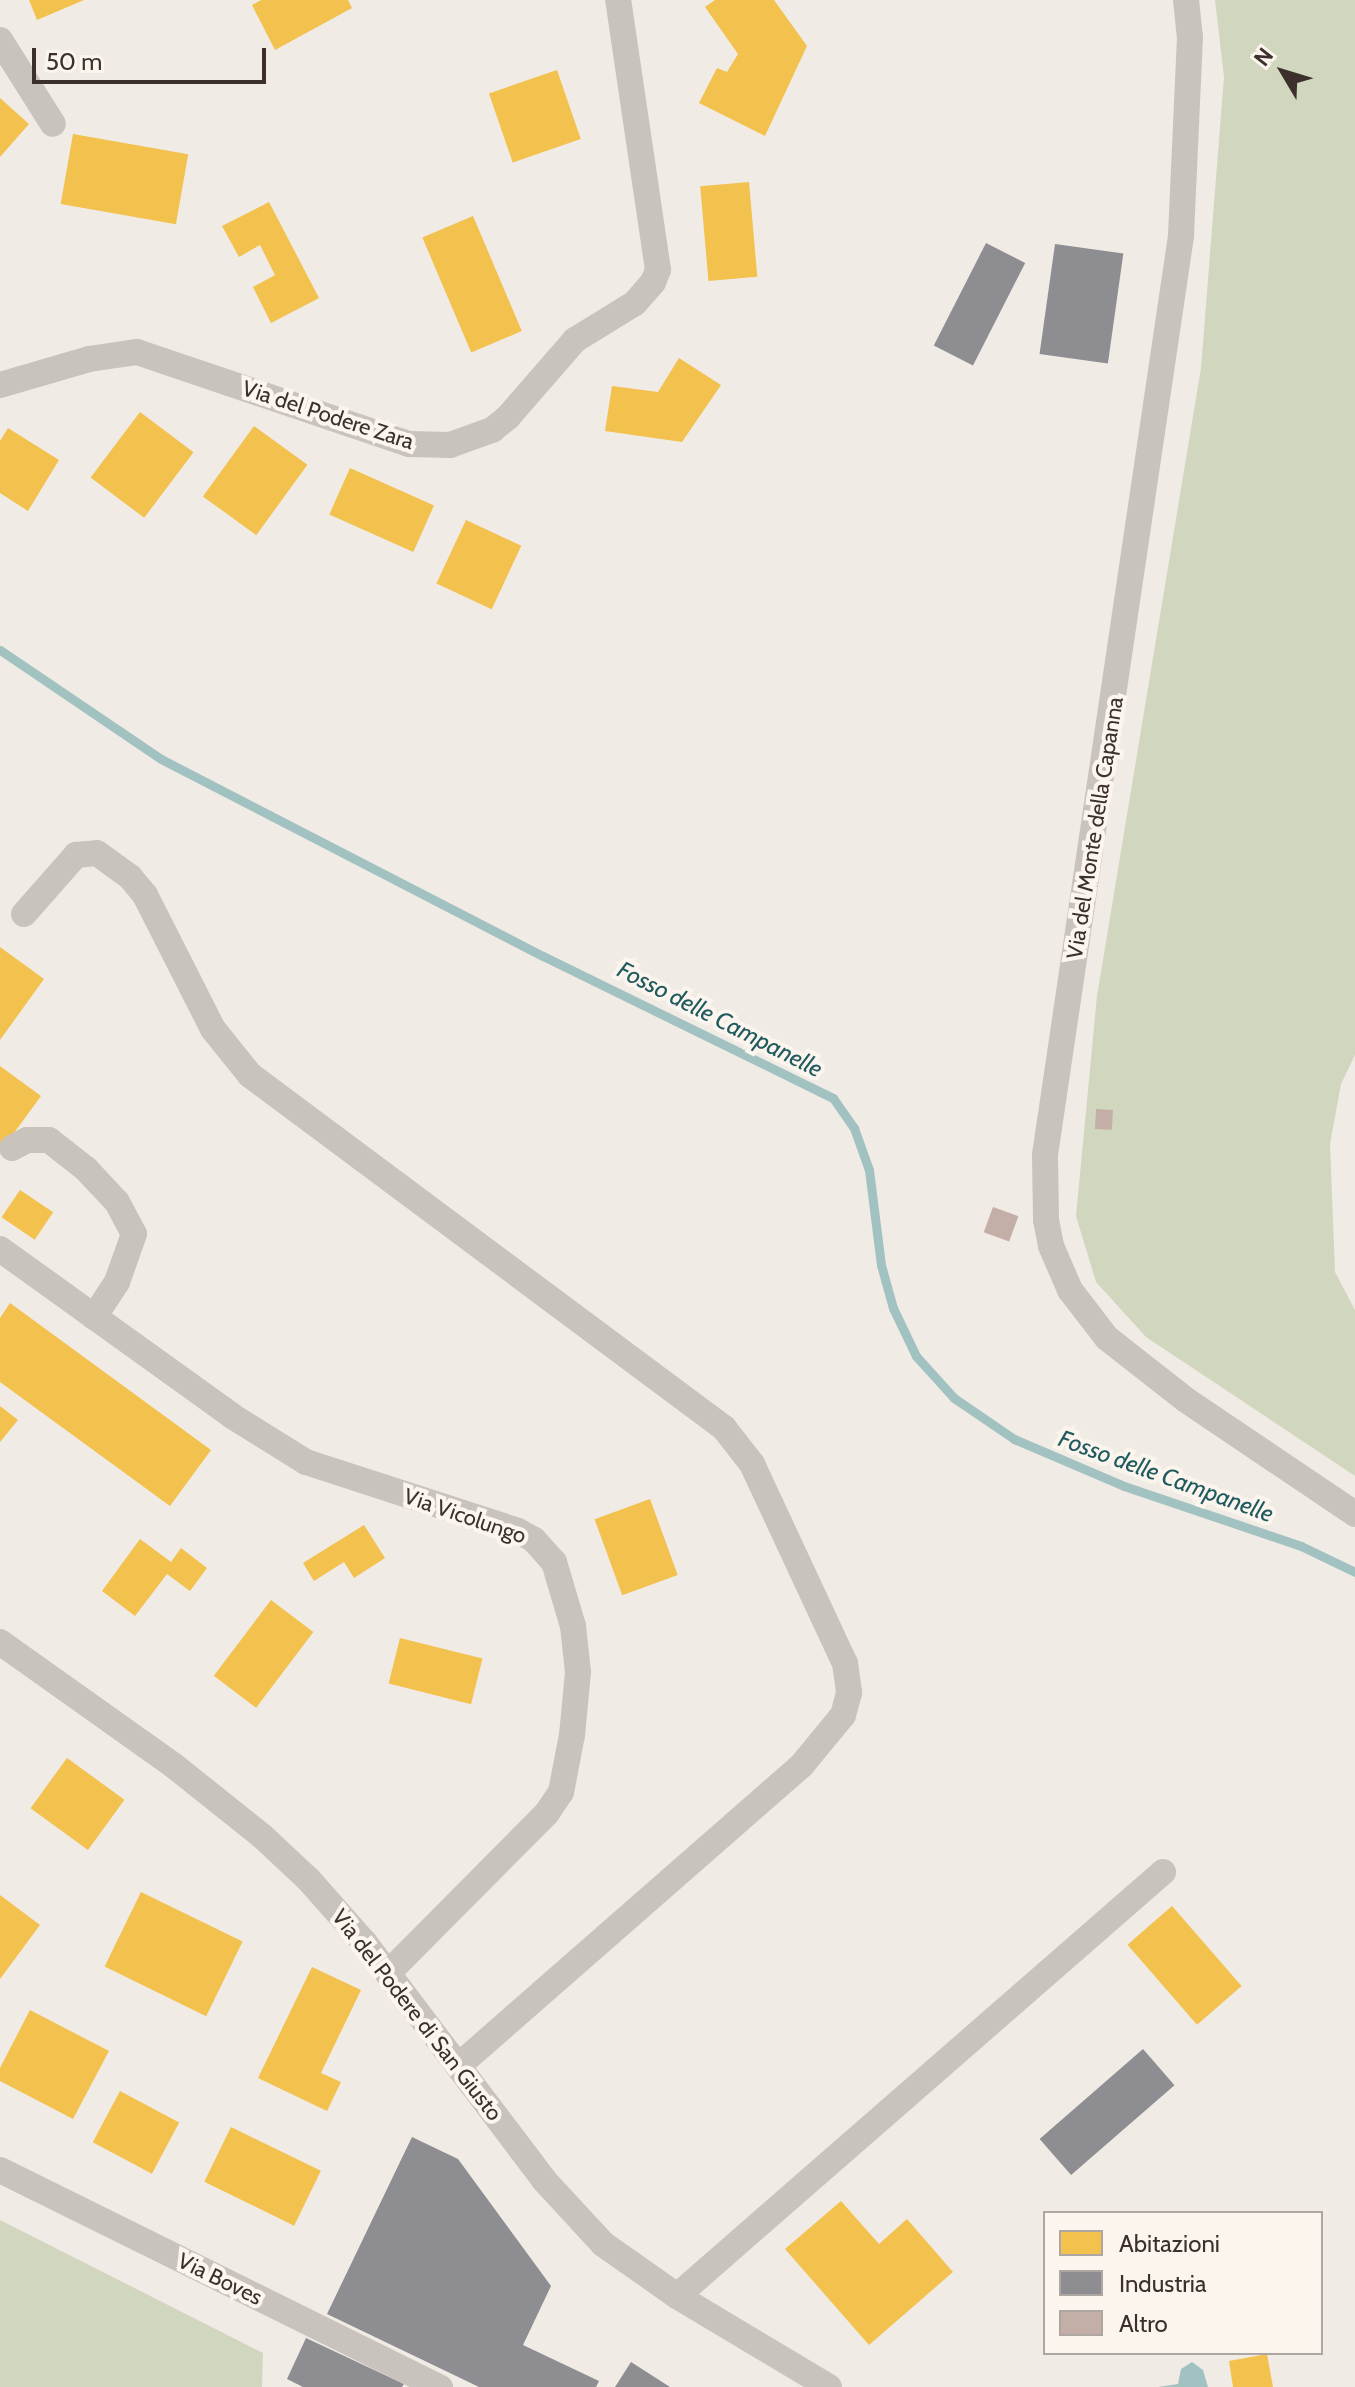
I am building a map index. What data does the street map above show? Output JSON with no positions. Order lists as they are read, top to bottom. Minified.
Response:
{"streets":{"street":["Via del Podere Zara","Via del Monte della Capanna","Via Vicolungo","Via del Podere di San Giusto","Via Boves"]},"crossings":[["Via Vicolungo","Via del Podere di San Giusto"]],"water":["Fosso delle Campanelle"],"legend":["Abitazioni","Industria","Altro"],"scale_bar":"50 m","north":"top left"}
